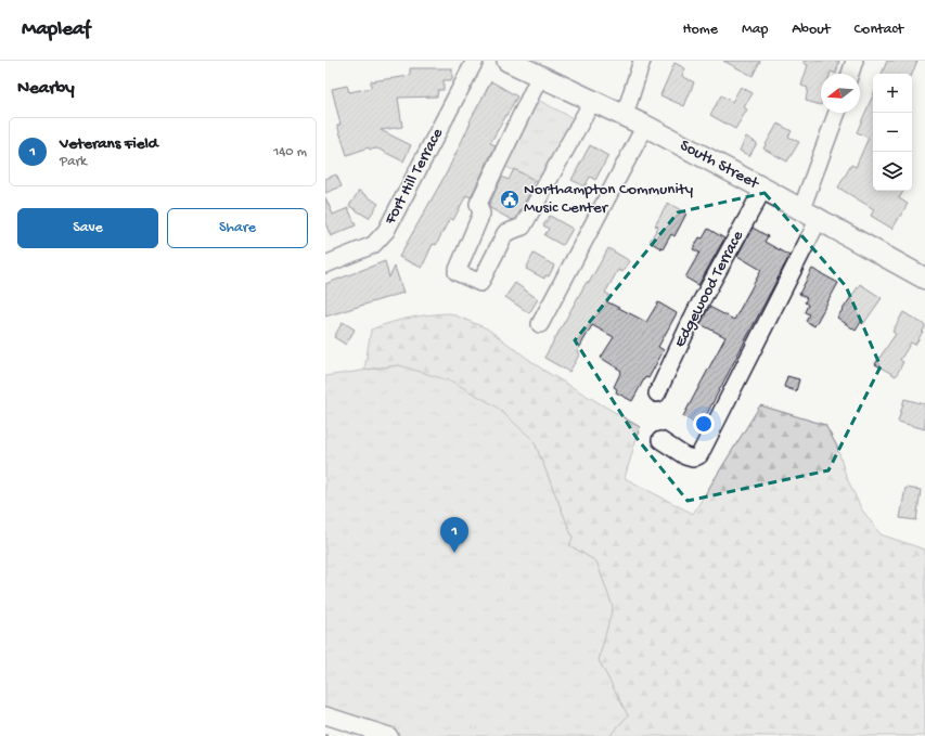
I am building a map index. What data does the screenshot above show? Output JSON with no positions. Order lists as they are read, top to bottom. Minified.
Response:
{"streets":{"main road":["South Street"],"street":["Fort Hill Terrace","Edgewood Terrace"]},"crossings":[["South Street","Edgewood Terrace"]],"places":{"public building":["Northampton Community Music Center"]},"north":"left","page":{"header":"Mapleaf","nav":["Home","Map","About","Contact"],"heading":"Nearby","map_buttons":["+","−"],"list":[{"mark":"1","name":"Veterans Field","note":"Park","value":"140 m"}],"buttons":["Save","Share"],"pins":"1"}}
